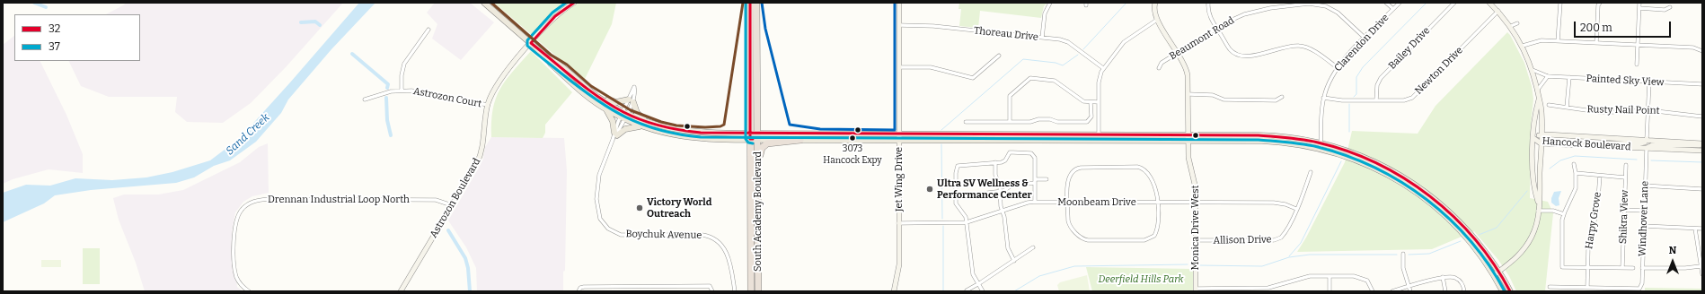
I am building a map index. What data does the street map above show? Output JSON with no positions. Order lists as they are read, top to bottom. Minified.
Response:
{"streets":{"highway":["South Academy Boulevard"],"main road":["Hancock Boulevard","Jet Wing Drive","Astrozon Boulevard","Monica Drive West"],"street":["Thoreau Drive","Beaumont Road","Clarendon Drive","Bailey Drive","Newton Drive","Painted Sky View","Astrozon Court","Rusty Nail Point","Drennan Industrial Loop North","Moonbeam Drive","Shikra View","Windhover Lane","Harpy Grove","Boychuk Avenue","Allison Drive"]},"crossings":[["Thoreau Drive","Jet Wing Drive"],["Beaumont Road","Clarendon Drive"],["Beaumont Road","Monica Drive West"],["Clarendon Drive","Newton Drive"],["Bailey Drive","Newton Drive"],["Astrozon Court","Astrozon Boulevard"],["Hancock Boulevard","Windhover Lane"],["Jet Wing Drive","Moonbeam Drive"],["Astrozon Boulevard","Drennan Industrial Loop North"],["Moonbeam Drive","Monica Drive West"],["Moonbeam Drive","Allison Drive"],["Windhover Lane","Harpy Grove"],["Monica Drive West","Allison Drive"]],"water":["Sand Creek"],"parks":["Deerfield Hills Park"],"places":["3073 Hancock Expy","Ultra SV Wellness & Performance Center","Victory World Outreach"],"lines":["transit line 32","transit line 37"],"legend":["32","37"],"scale_bar":"200 m","north":"top"}
